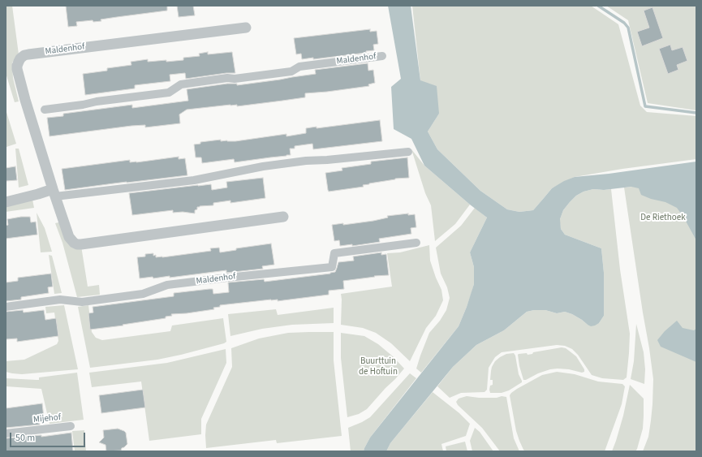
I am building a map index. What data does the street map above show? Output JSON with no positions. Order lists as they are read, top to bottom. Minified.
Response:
{"streets":{"street":["Maldenhof","Mijehof"]},"parks":["De Riethoek","Buurttuin de Hoftuin"],"scale_bar":"50 m"}
